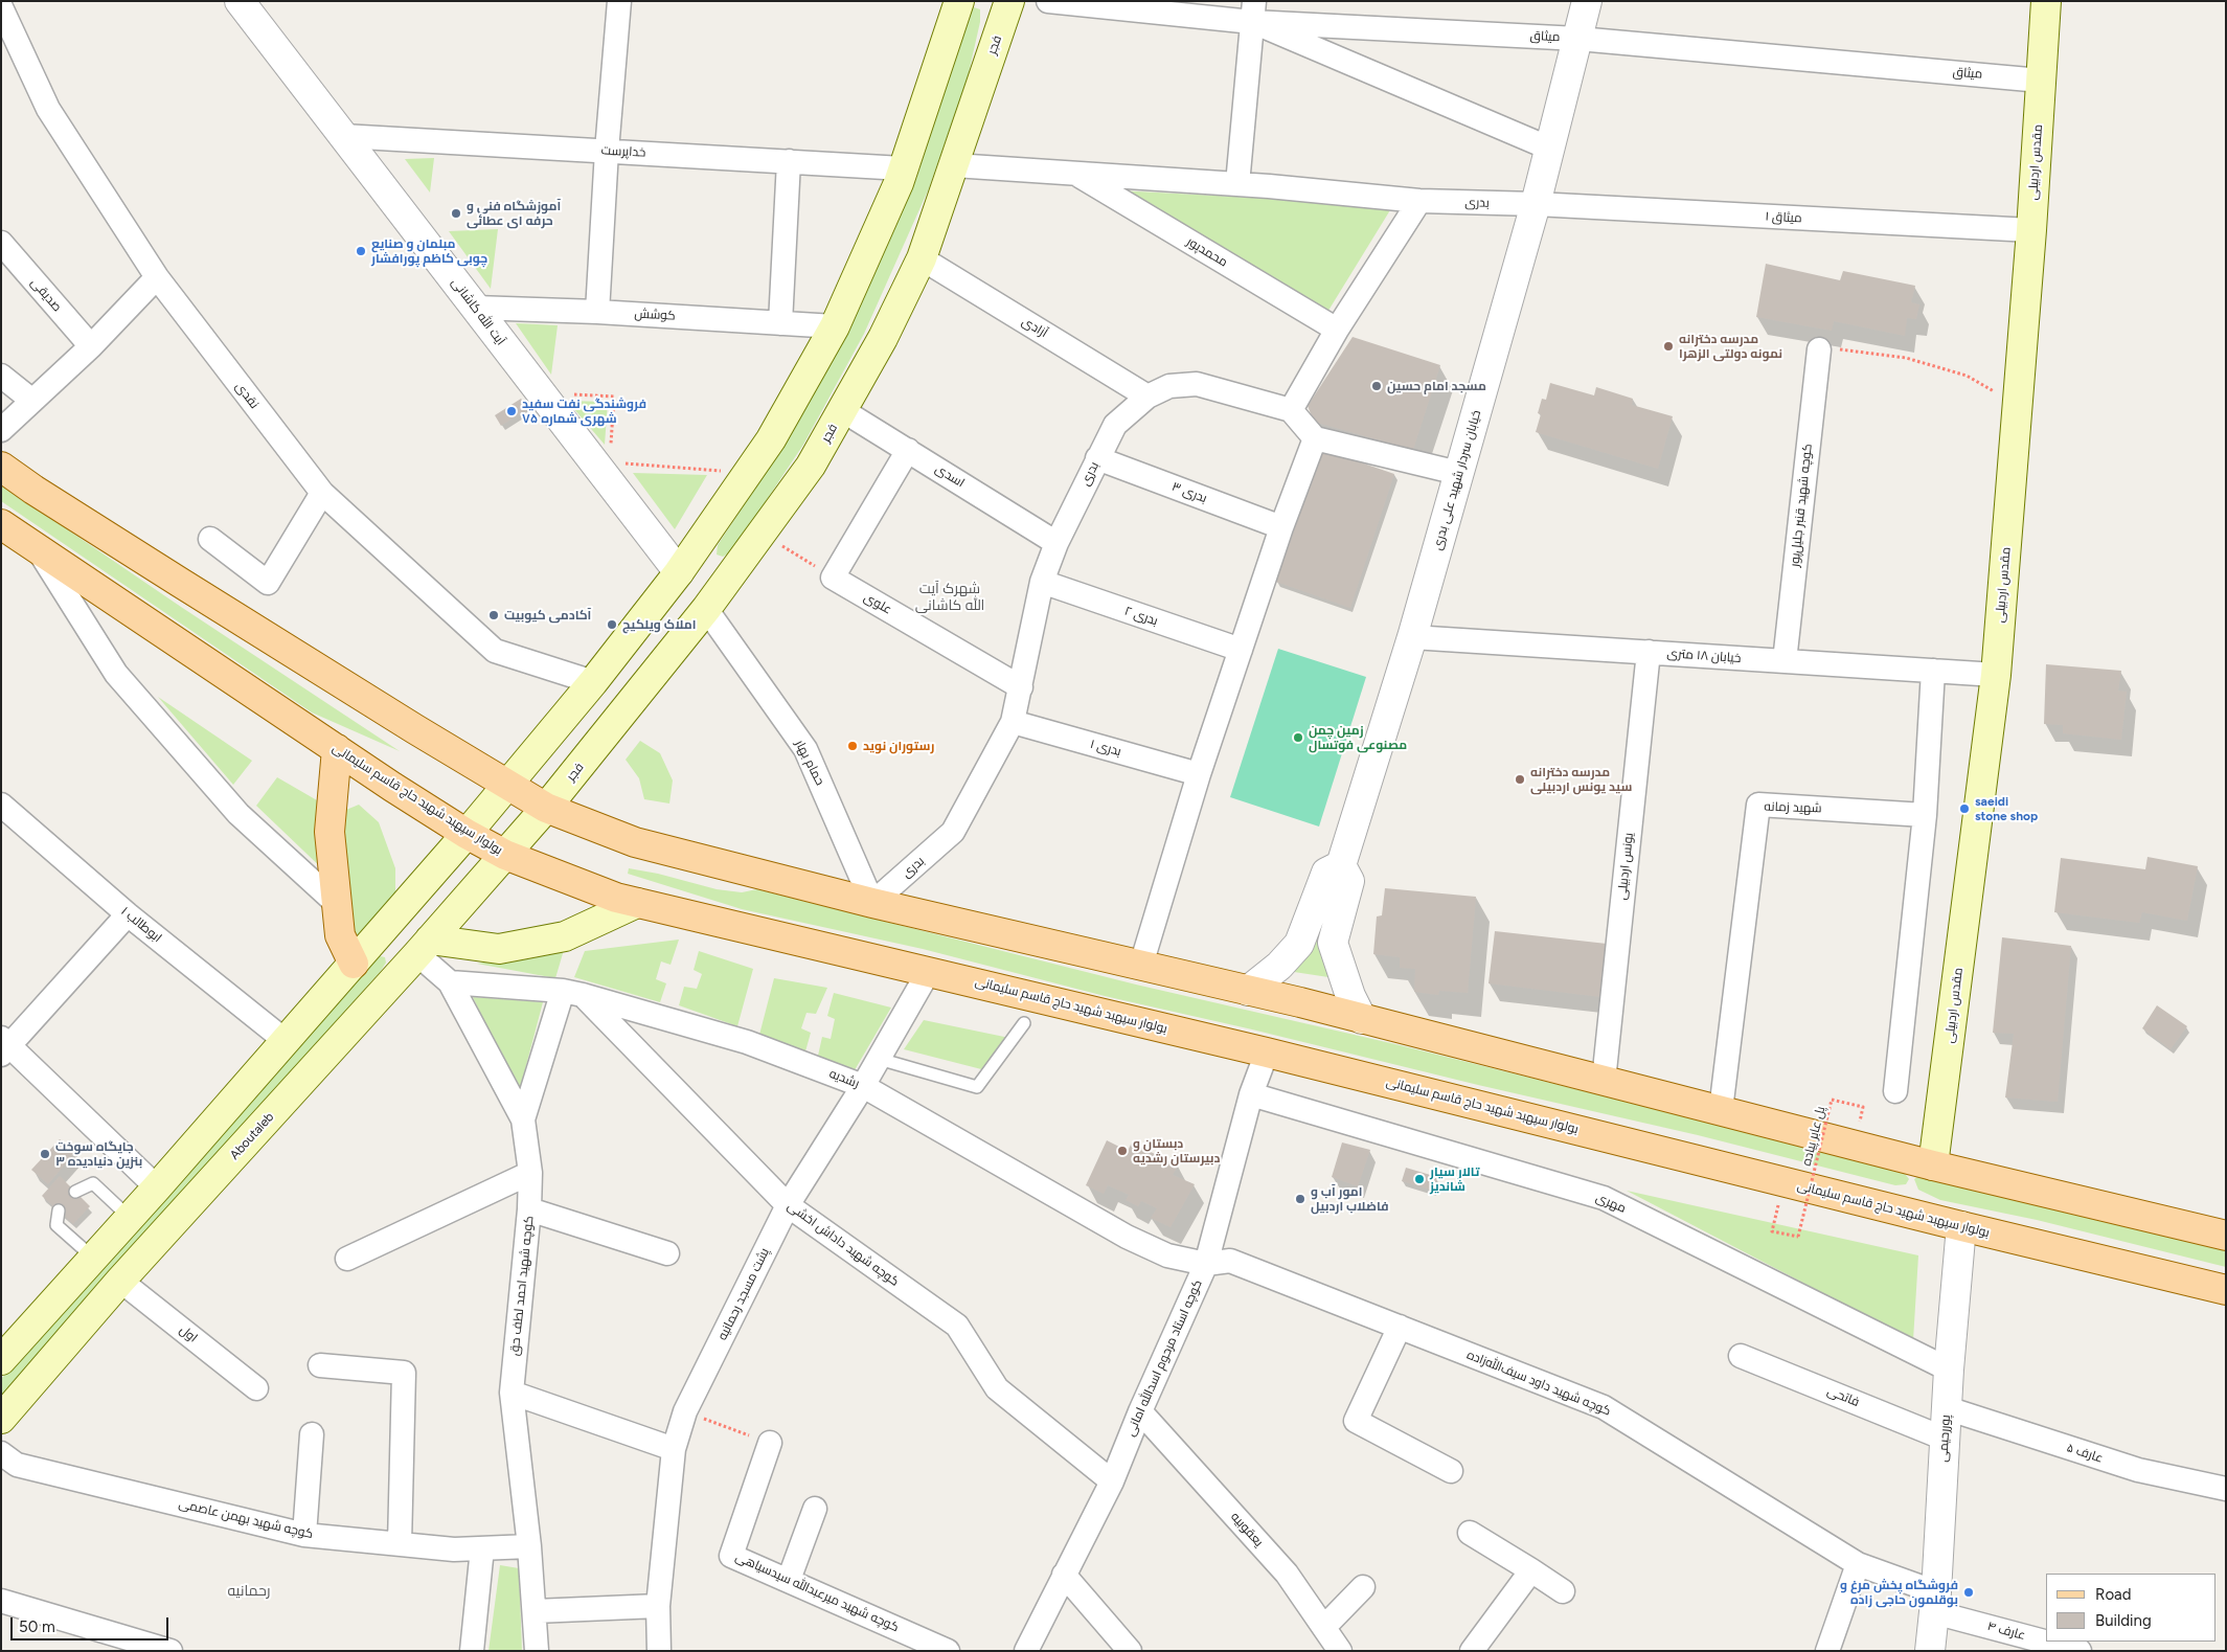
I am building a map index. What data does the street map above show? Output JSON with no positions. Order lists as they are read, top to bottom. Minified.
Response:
{"streets":{"main road":["فجر","مقدس اردبیلی","بولوار سپهبد شهید حاج قاسم سلیمانی","Aboutaleb"],"street":["میثاق","خداپرست","بدری","میثاق ۱","محمدپور","صدیقی","آیت الله کاشانی","کوشش","آزادی","نقدی","اسدی","خیابان سردار شهید علی بدری","بدری ۳","کوچه شهید قنبر جلیل‌پور","علوی","بدری ۲","خیابان ۱۸ متری","بدری ۱","حمام بهار","شهید زمانه","یونس اردبیلی","ابوطالب ۱","رشدیه","مهری","کوچه شهید داداش اخشی","کوچه شهید احمد لطف حق","پشت مسجد رحمانیه","اول","کوچه استاد مرحوم اسدالله امانی","کوچه شهید داود سیف‌الله‌زاده","فاتحی","پوررحیمی","عارف ۵","کوچه شهید بهمن عاصمی","یعقوبیه","کوچه شهید میرعبدالله سیدسیاهی","عارف ۴"],"path":["پل عابر پیاده"]},"crossings":[["میثاق","مقدس اردبیلی"],["میثاق","خیابان سردار شهید علی بدری"],["فجر","بدری"],["فجر","آزادی"],["فجر","اسدی"],["فجر","حمام بهار"],["فجر","بولوار سپهبد شهید حاج قاسم سلیمانی"],["فجر","Aboutaleb"],["خداپرست","آیت الله کاشانی"],["مقدس اردبیلی","میثاق ۱"],["مقدس اردبیلی","خیابان ۱۸ متری"],["بدری","میثاق ۱"],["بدری","محمدپور"],["بدری","آزادی"],["بدری","اسدی"],["بدری","خیابان سردار شهید علی بدری"],["بدری","بدری ۳"],["بدری","علوی"],["بدری","بدری ۲"],["بدری","بدری ۱"],["بدری","حمام بهار"],["میثاق ۱","خیابان سردار شهید علی بدری"],["آیت الله کاشانی","کوشش"],["خیابان سردار شهید علی بدری","خیابان ۱۸ متری"],["کوچه شهید قنبر جلیل‌پور","خیابان ۱۸ متری"],["خیابان ۱۸ متری","یونس اردبیلی"],["بولوار سپهبد شهید حاج قاسم سلیمانی","Aboutaleb"],["بولوار سپهبد شهید حاج قاسم سلیمانی","پشت مسجد رحمانیه"],["بولوار سپهبد شهید حاج قاسم سلیمانی","کوچه استاد مرحوم اسدالله امانی"],["بولوار سپهبد شهید حاج قاسم سلیمانی","پوررحیمی"],["رشدیه","کوچه شهید داداش اخشی"],["رشدیه","کوچه شهید احمد لطف حق"],["رشدیه","پشت مسجد رحمانیه"],["رشدیه","کوچه استاد مرحوم اسدالله امانی"],["رشدیه","کوچه شهید داود سیف‌الله‌زاده"],["Aboutaleb","کوچه شهید احمد لطف حق"],["Aboutaleb","اول"],["مهری","کوچه استاد مرحوم اسدالله امانی"],["مهری","پوررحیمی"],["کوچه شهید داداش اخشی","پشت مسجد رحمانیه"],["کوچه شهید داداش اخشی","کوچه استاد مرحوم اسدالله امانی"],["کوچه شهید احمد لطف حق","کوچه شهید بهمن عاصمی"],["کوچه استاد مرحوم اسدالله امانی","کوچه شهید داود سیف‌الله‌زاده"],["کوچه استاد مرحوم اسدالله امانی","یعقوبیه"],["کوچه شهید داود سیف‌الله‌زاده","پوررحیمی"],["کوچه شهید داود سیف‌الله‌زاده","عارف ۴"],["فاتحی","پوررحیمی"],["پوررحیمی","عارف ۵"],["پوررحیمی","عارف ۴"]],"districts":["شهرک آیت الله کاشانی","رحمانیه"],"places":["آموزشگاه فنی و حرفه ای عطائی","مبلمان و صنایع چوبی کاظم پورافشار","مدرسه دخترانه نمونه دولتی الزهرا","مسجد امام حسین","فروشندگی نفت سفید شهری شماره ۷۵","آکادمی کیوبیت","املاک ویلکیج","زمین چمن مصنوعی فوتسال","رستوران نوید","مدرسه دخترانه سید یونس اردبیلی","saeidi stone shop","دبستان و دبیرستان رشدیه","جایگاه سوخت بنزین دنیادیده ۳","تالار سیار شاندیز","امور آب و فاضلاب اردبیل","فروشگاه پخش مرغ و بوقلمون حاجی زاده"],"legend":["Road","Building"],"scale_bar":"50 m"}
